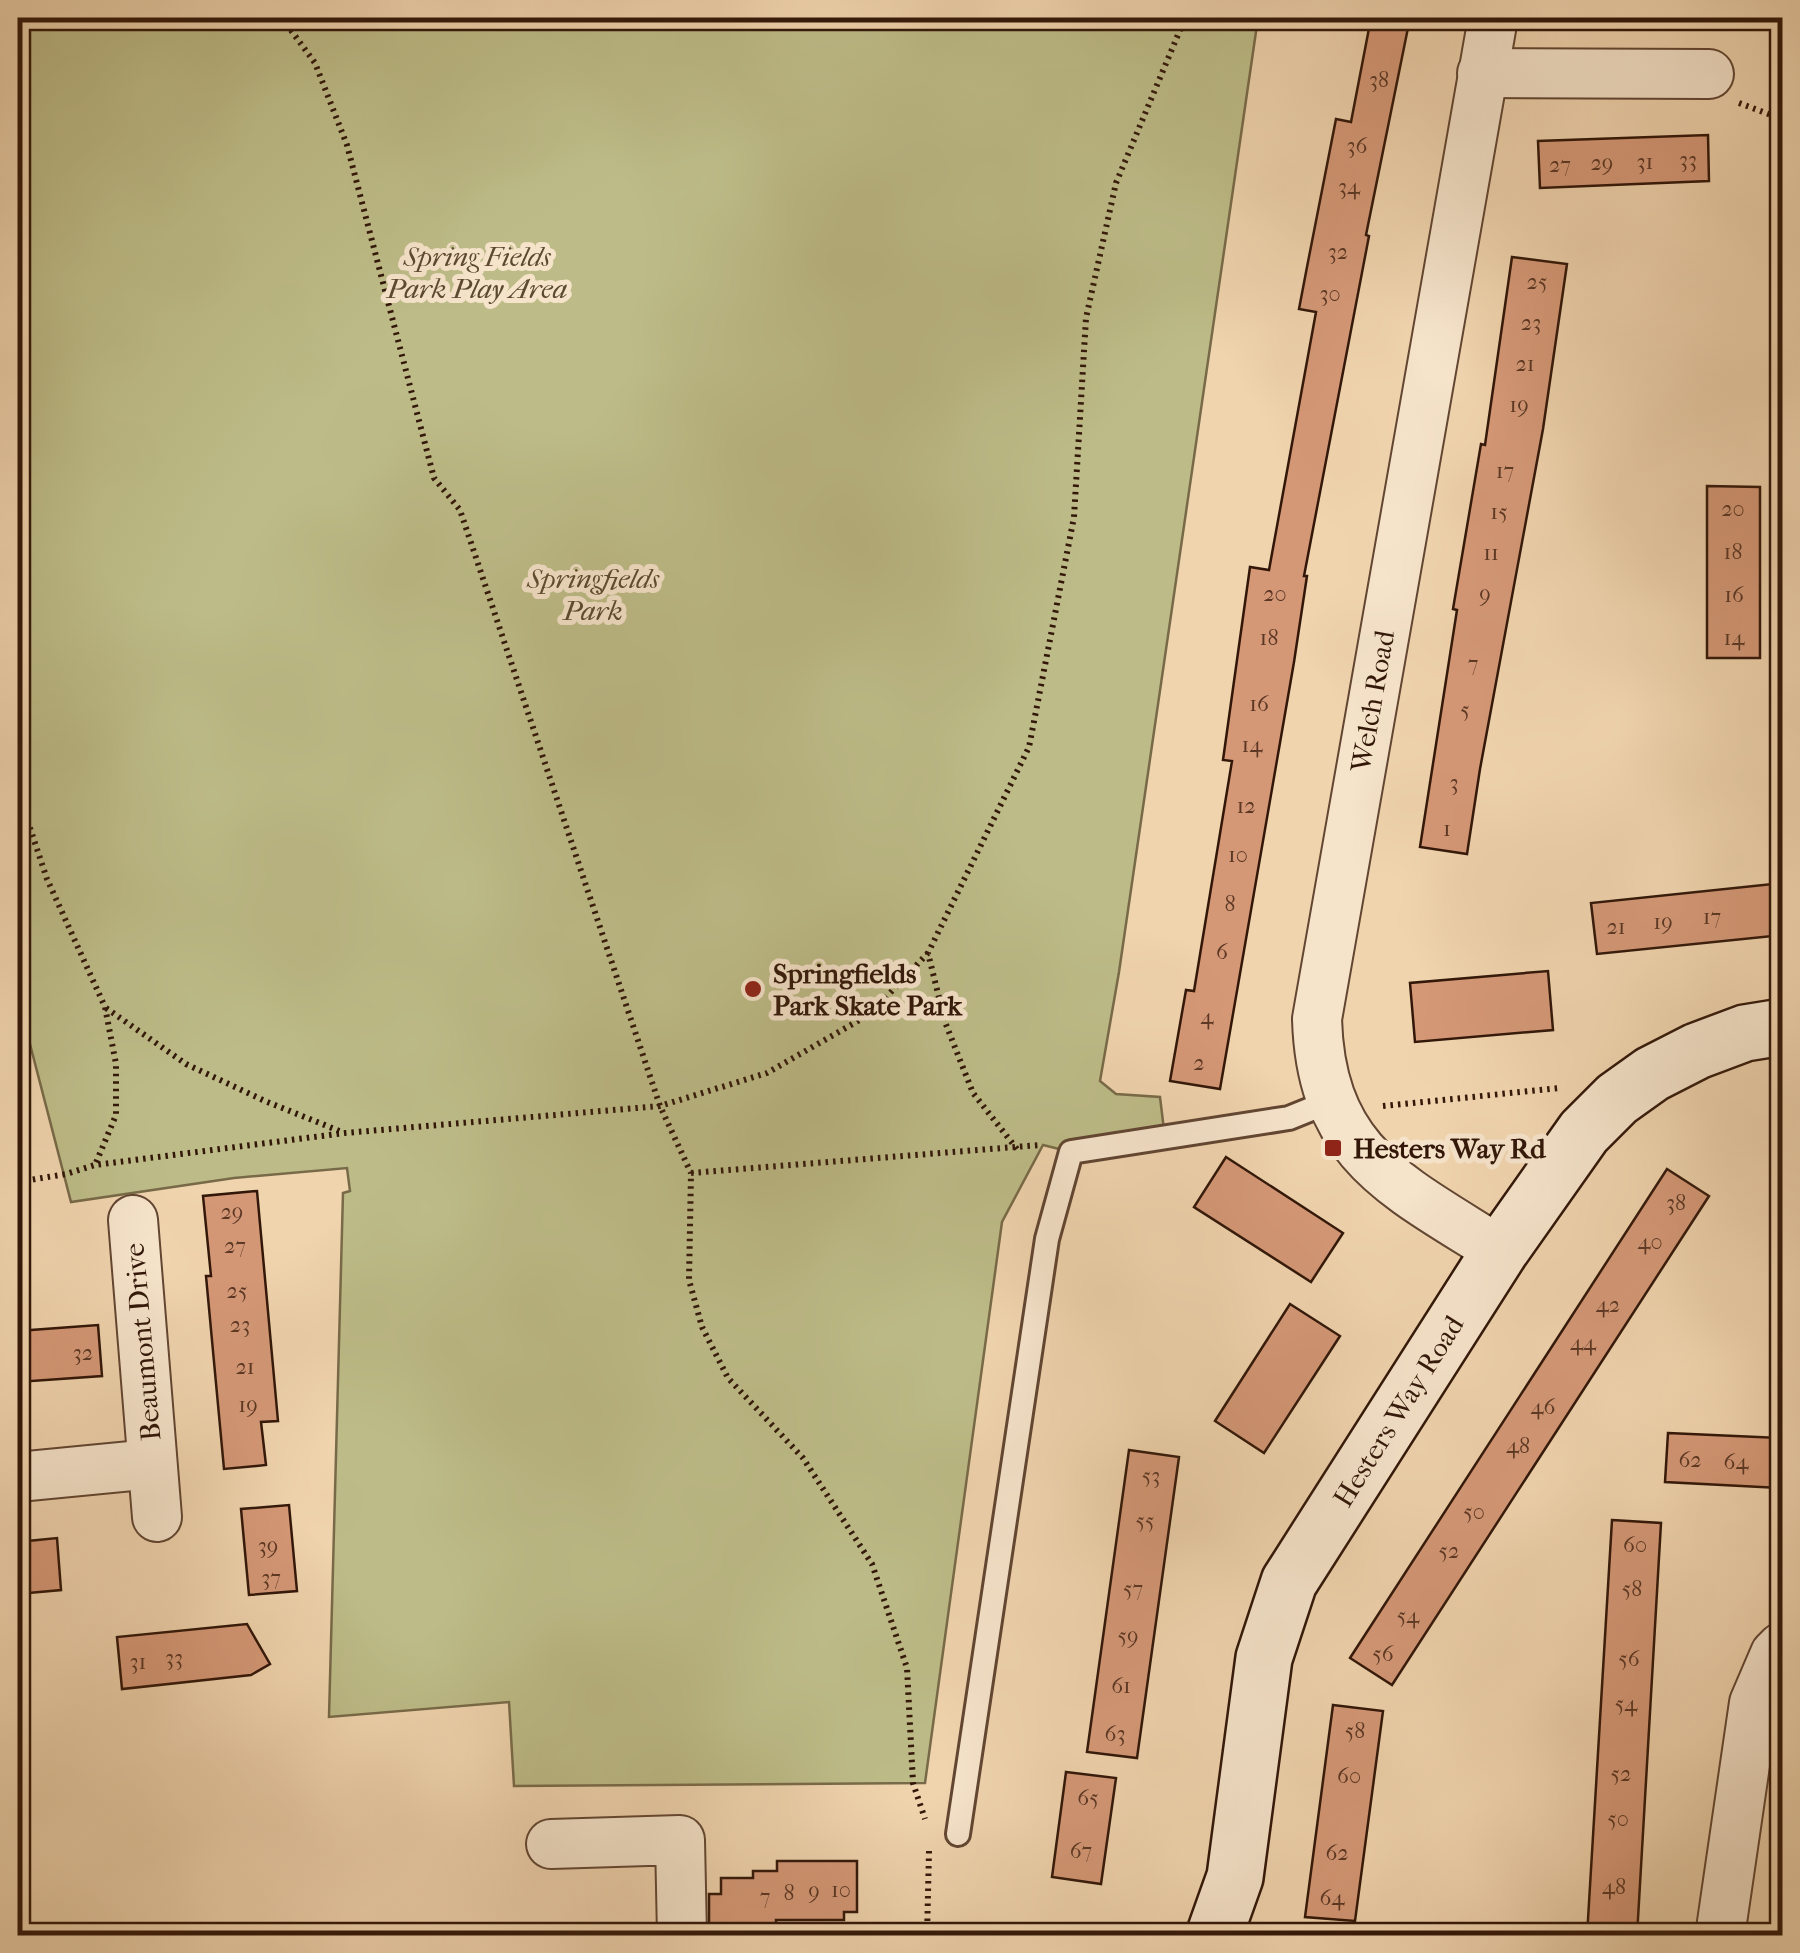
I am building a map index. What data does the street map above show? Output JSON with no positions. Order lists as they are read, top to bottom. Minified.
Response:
{"streets":{"street":["Welch Road","Beaumont Drive","Hesters Way Road"]},"crossings":[["Welch Road","Hesters Way Road"]],"parks":["Spring Fields Park Play Area","Springfields Park"],"places":{"other":["Springfields Park Skate Park"],"transit":["Hesters Way Rd"]},"house_numbers":["38","36","33","31","29","27","34","32","25","30","23","21","19","17","20","15","18","11","20","9","16","18","14","7","16","5","14","3","12","1","10","8","17","19","21","6","4","2","38","29","40","27","25","42","23","44","32","21","19","46","48","62","64","53","50","55","60","39","52","37","57","58","54","59","56","33","56","31","61","54","58","63","52","60","65","50","67","62","48","10","9","8","7","64"]}
